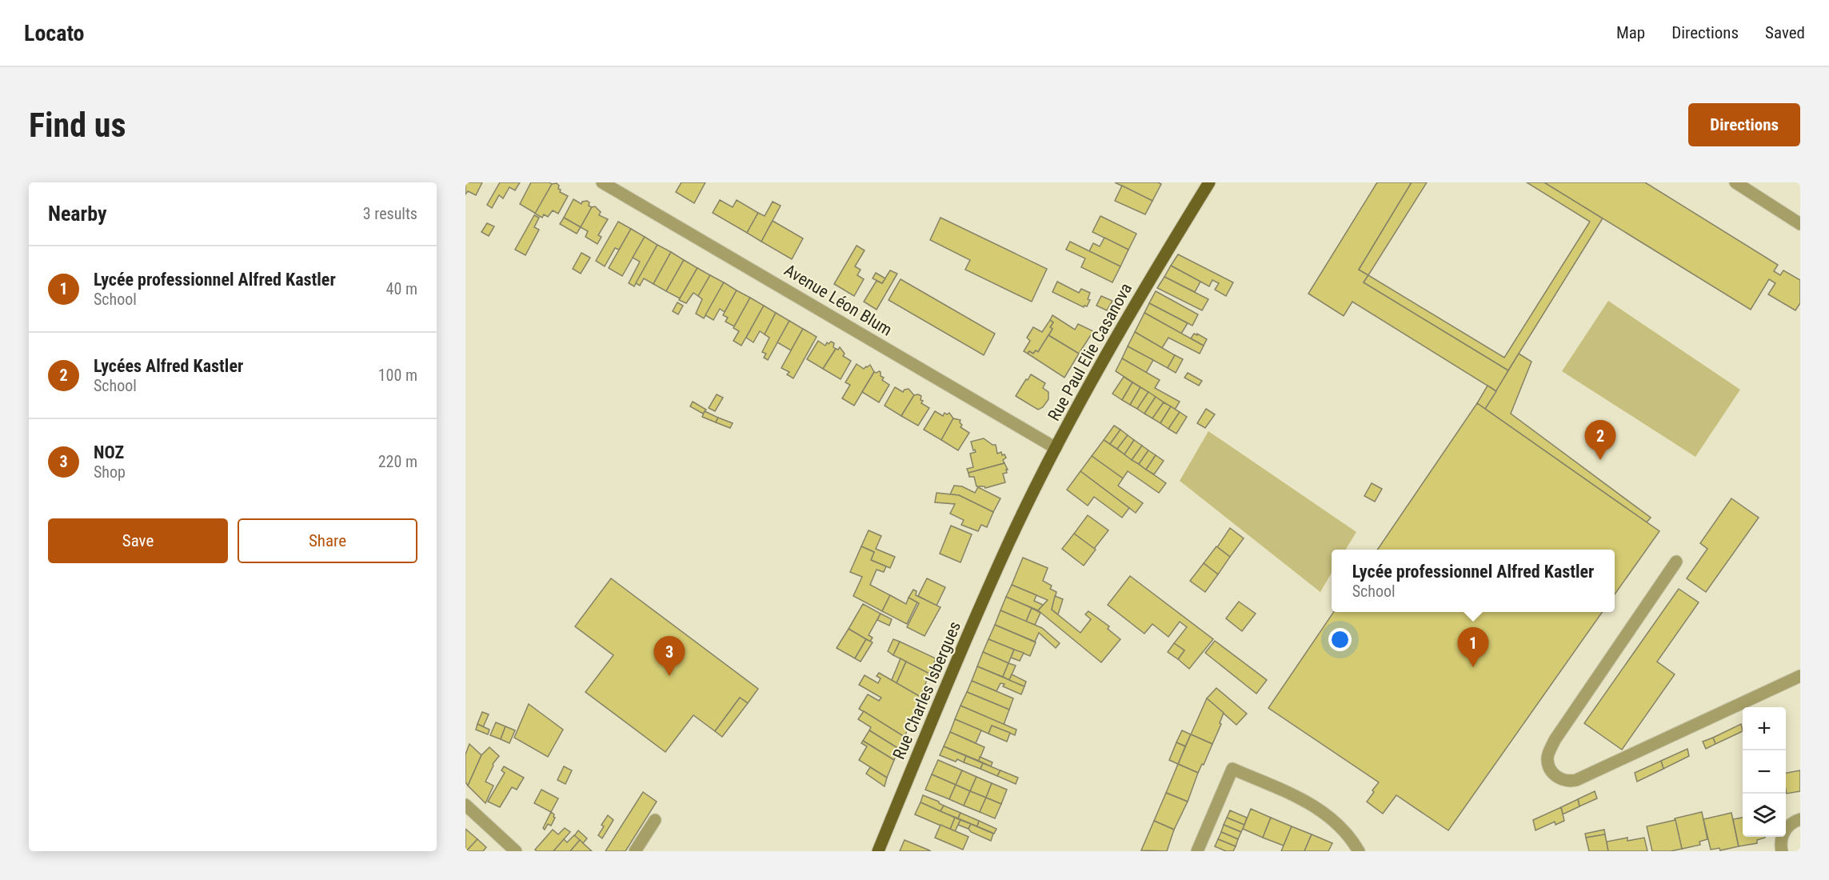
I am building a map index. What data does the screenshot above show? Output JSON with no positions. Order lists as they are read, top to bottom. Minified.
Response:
{"streets":{"main road":["Rue Paul Elie Casanova","Rue Charles Isbergues"],"street":["Avenue Léon Blum"]},"crossings":[["Avenue Léon Blum","Rue Paul Elie Casanova"],["Rue Paul Elie Casanova","Rue Charles Isbergues"]],"page":{"header":"Locato","nav":["Map","Directions","Saved"],"buttons":["Directions",["Save","Share"]],"title":"Find us","heading":["Nearby","3 results"],"list":[{"mark":"1","name":"Lycée professionnel Alfred Kastler","note":"School","value":"40 m"},{"mark":"2","name":"Lycées Alfred Kastler","note":"School","value":"100 m"},{"mark":"3","name":"NOZ","note":"Shop","value":"220 m"}],"pins":["2","1","3"],"popup":["Lycée professionnel Alfred Kastler","School"],"map_buttons":["+","−"]}}
